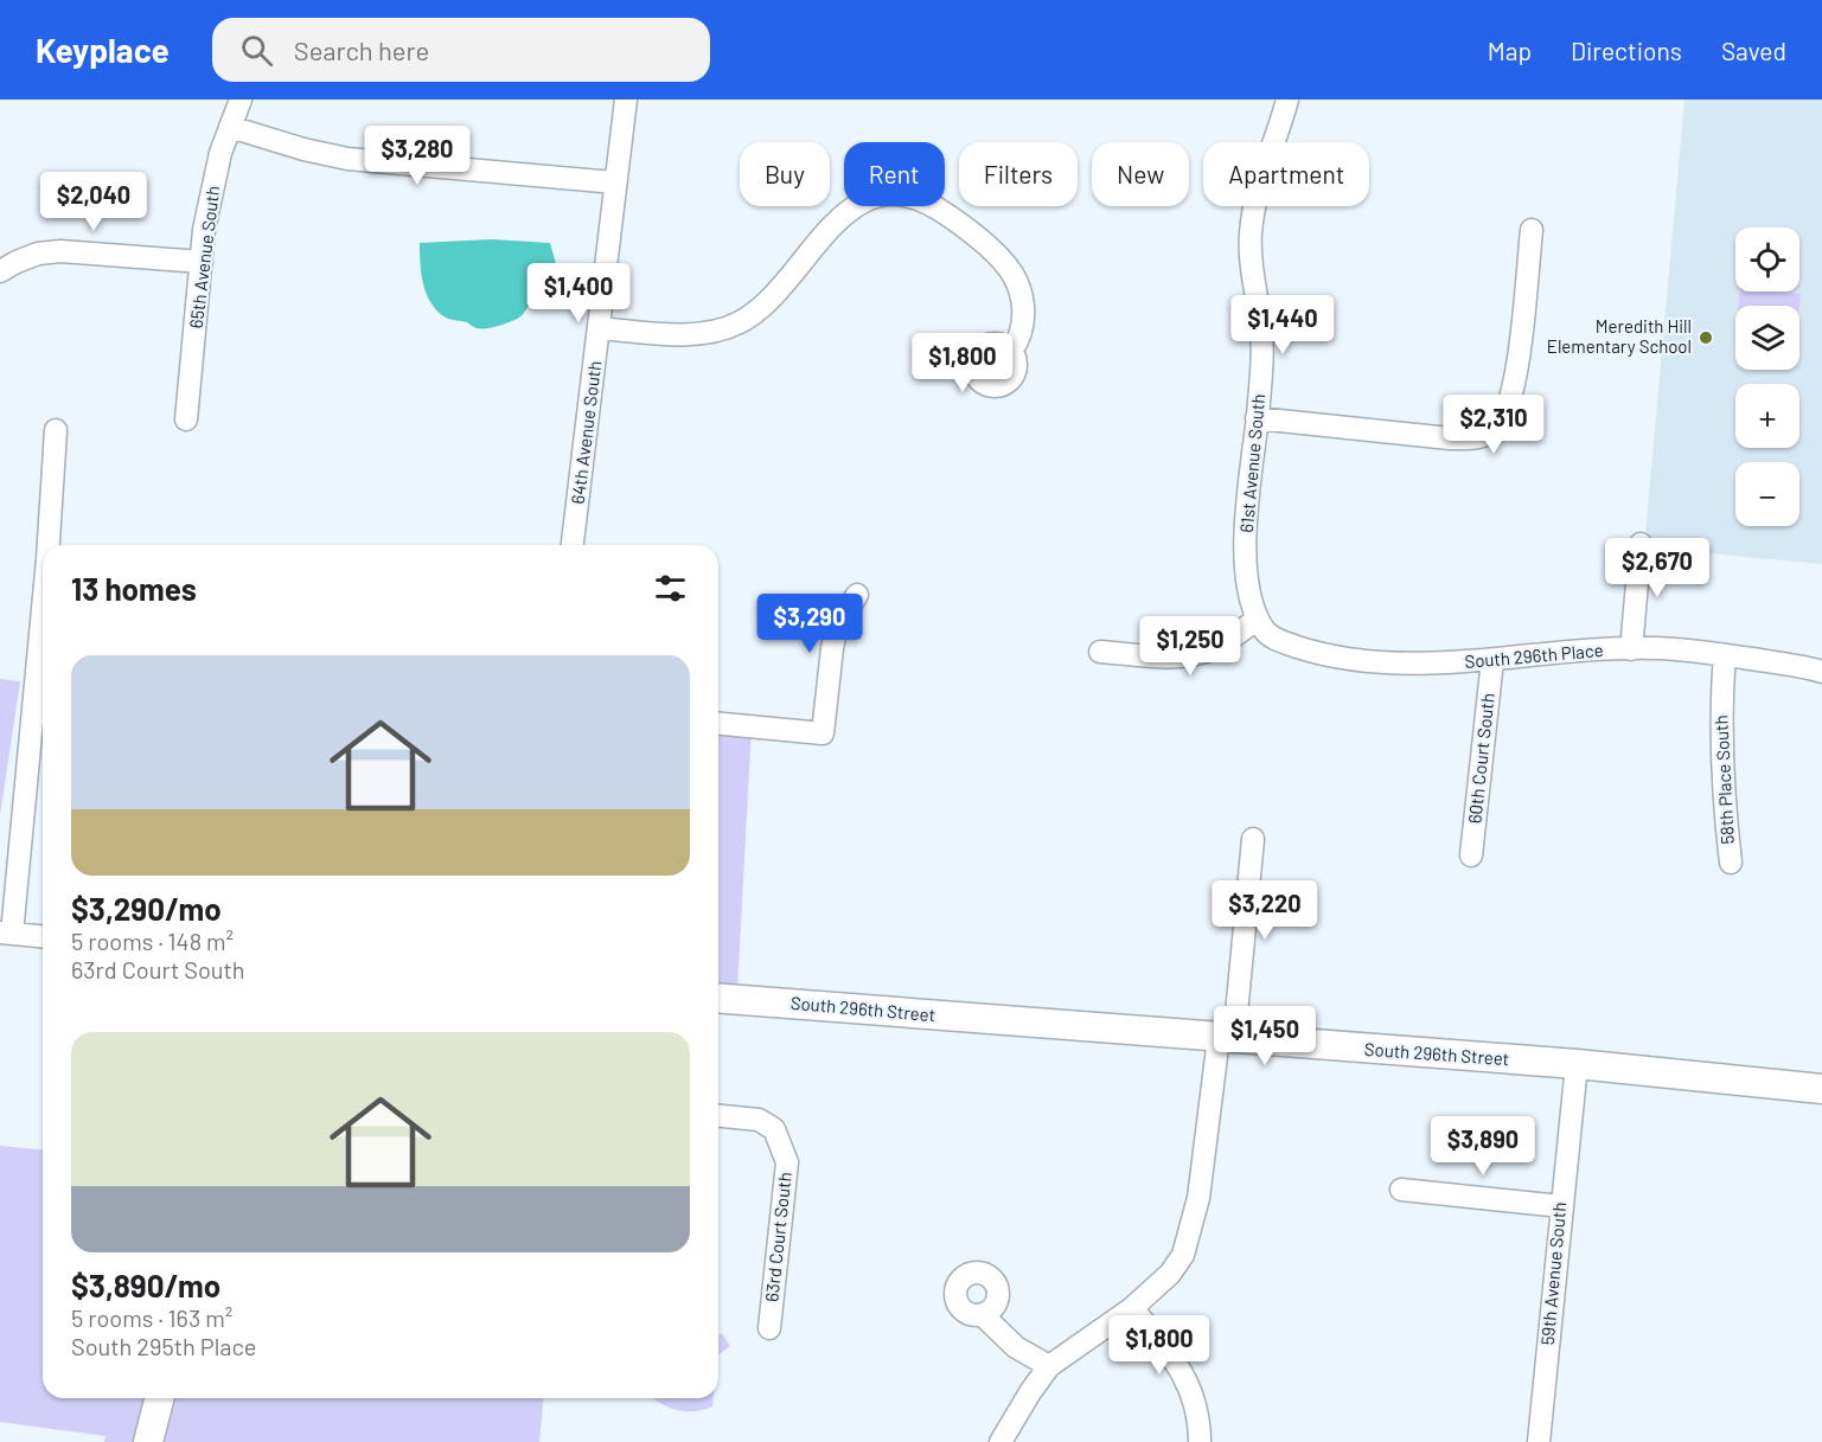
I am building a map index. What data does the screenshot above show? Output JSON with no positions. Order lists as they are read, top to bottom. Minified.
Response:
{"streets":{"street":["65th Avenue South","64th Avenue South","61st Avenue South","South 296th Place","60th Court South","58th Place South","South 296th Street","63rd Court South","59th Avenue South"]},"crossings":[["61st Avenue South","South 296th Place"],["South 296th Place","60th Court South"],["South 296th Place","58th Place South"],["South 296th Street","59th Avenue South"]],"places":["Meredith Hill Elementary School"],"page":{"header":"Keyplace","search":"Search here","nav":["Map","Directions","Saved"],"price":["$3,280","$2,040","$1,400","$1,440","$1,800","$2,310","$2,670","$3,290","$1,250","$3,220","$1,450","$3,890","$1,800"],"chip":["Buy","Rent","Filters","New","Apartment"],"map_buttons":["+","−"],"heading":"13 homes","list":[{"name":"$3,290/mo","note":"5 rooms · 148 m² · 63rd Court South"},{"name":"$3,890/mo","note":"5 rooms · 163 m² · South 295th Place"}]}}
